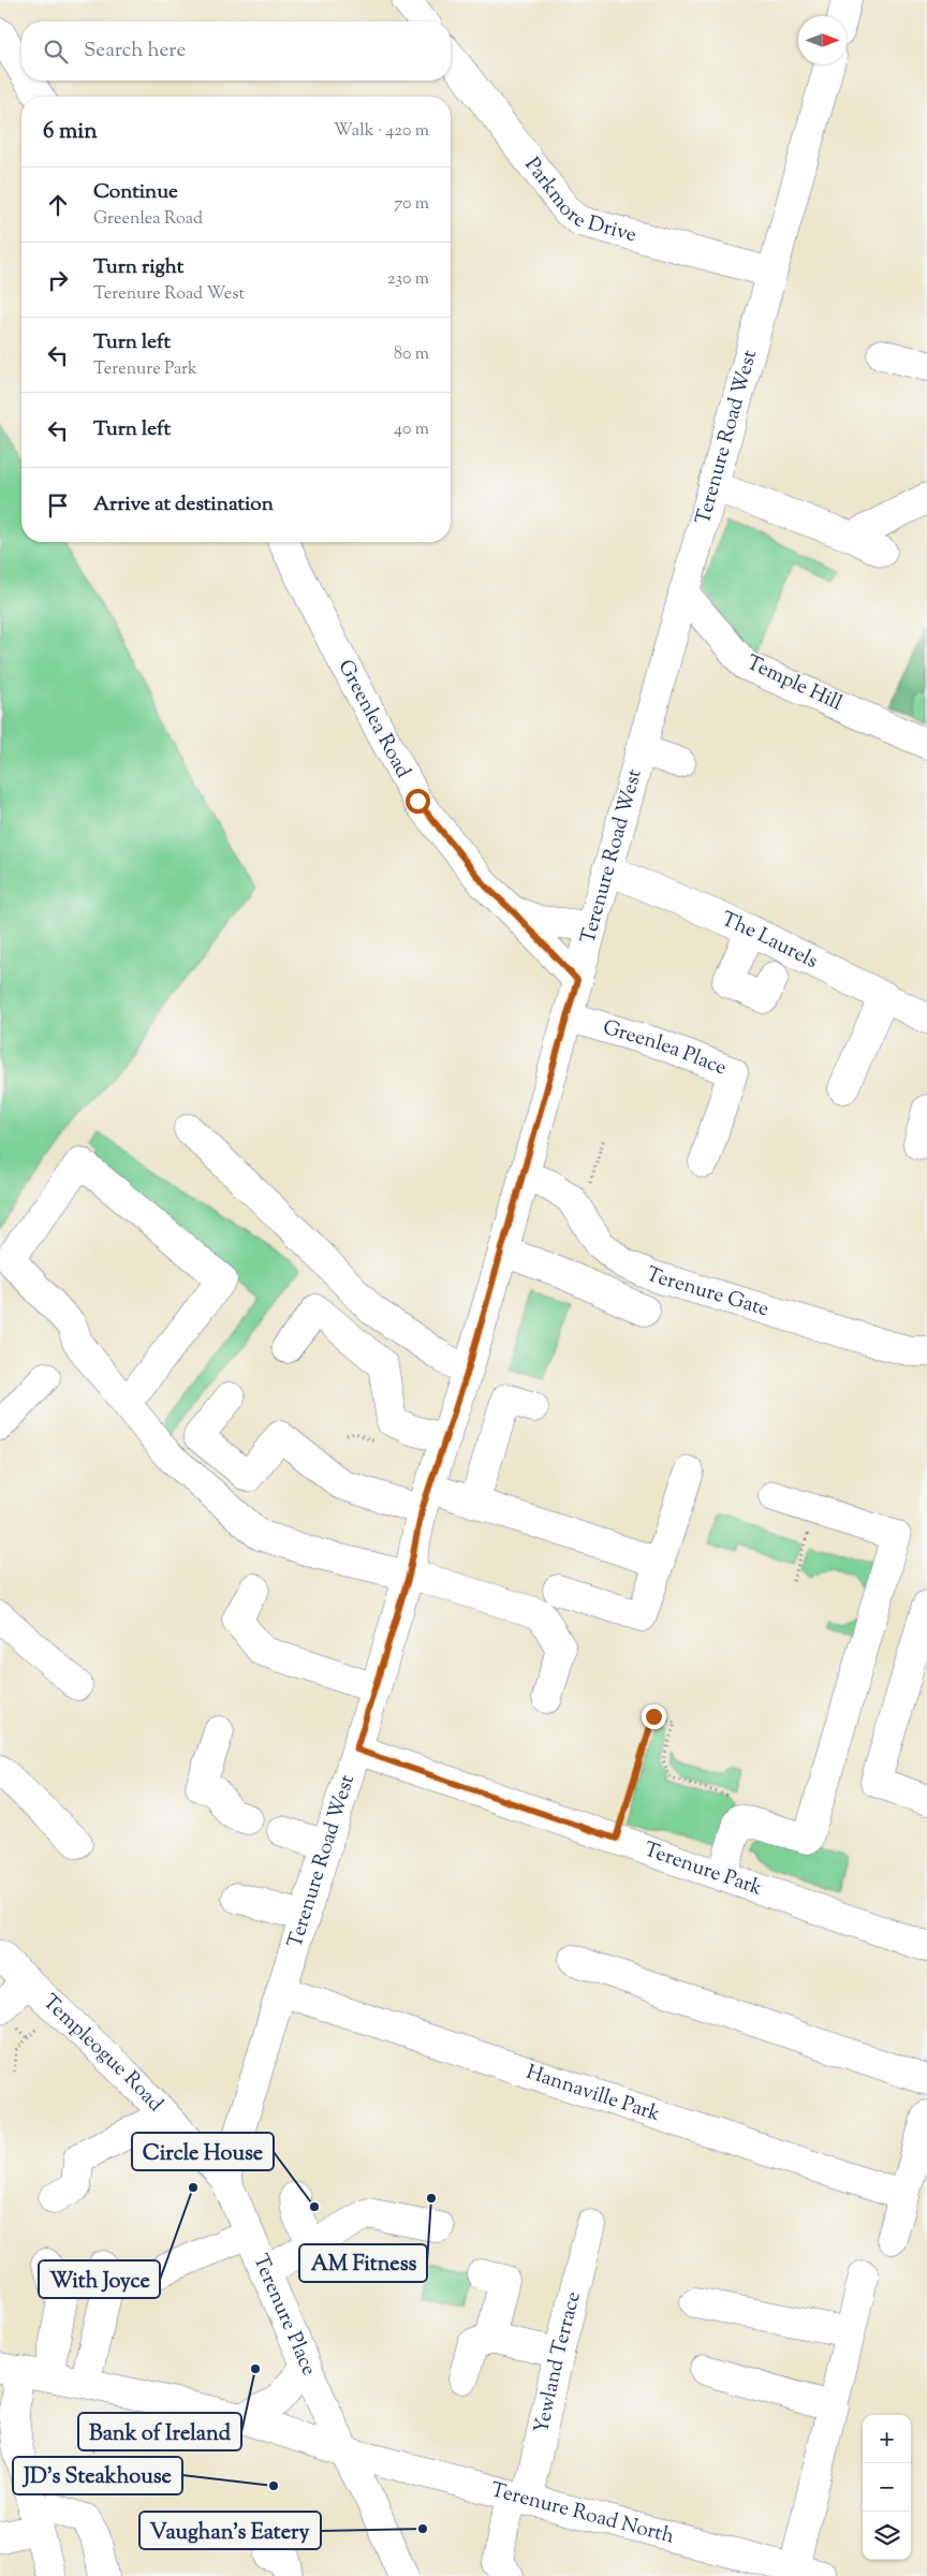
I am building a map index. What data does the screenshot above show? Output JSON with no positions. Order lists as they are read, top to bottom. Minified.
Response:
{"streets":{"street":["Parkmore Drive","Terenure Road West","Temple Hill","Greenlea Road","The Laurels","Greenlea Place","Terenure Gate","Terenure Park","Templeogue Road","Hannaville Park","Terenure Place","Yewland Terrace","Terenure Road North"]},"crossings":[["Parkmore Drive","Terenure Road West"],["Terenure Road West","Temple Hill"],["Terenure Road West","Greenlea Road"],["Terenure Road West","The Laurels"],["Terenure Road West","Greenlea Place"],["Terenure Road West","Terenure Gate"],["Terenure Road West","Terenure Park"],["Terenure Road West","Templeogue Road"],["Terenure Road West","Hannaville Park"],["Terenure Road West","Terenure Place"],["Templeogue Road","Terenure Place"],["Terenure Place","Terenure Road North"],["Yewland Terrace","Terenure Road North"]],"places":["With Joyce","AM Fitness","Circle House","Bank of Ireland","JD's Steakhouse","Vaughan's Eatery"],"north":"right","page":{"search":"Search here","heading":["6 min","Walk · 420 m"],"list":[["Continue","Greenlea Road","70 m"],["Turn right","Terenure Road West","230 m"],["Turn left","Terenure Park","80 m"],["Turn left","40 m"],"Arrive at destination"],"map_buttons":["+","−"]}}
